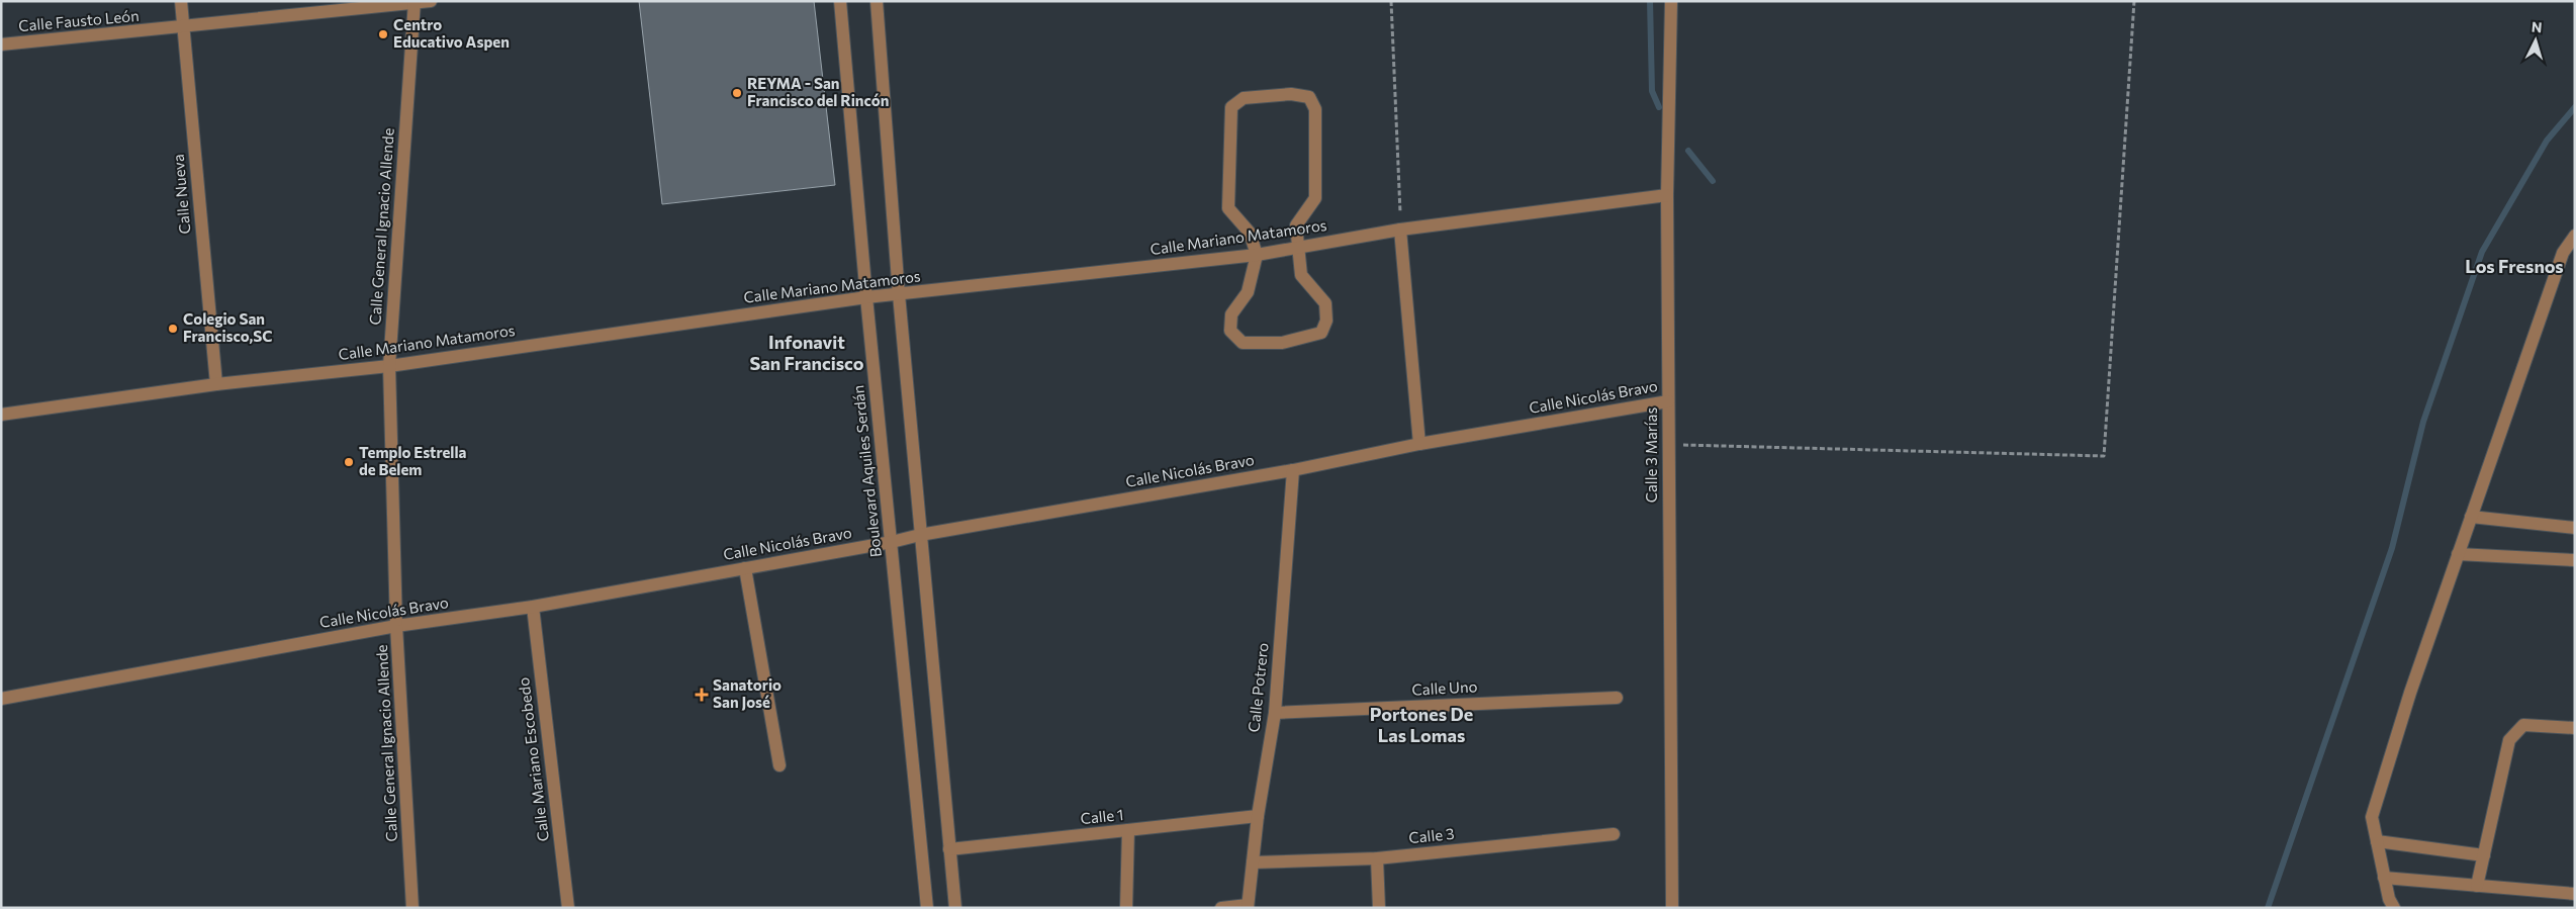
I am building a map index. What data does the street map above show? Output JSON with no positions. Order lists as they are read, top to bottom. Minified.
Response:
{"streets":{"street":["Calle Fausto León","Calle Nueva","Calle General Ignacio Allende","Calle Mariano Matamoros","Calle Nicolás Bravo","Calle 3 Marías","Boulevard Aquiles Serdán","Calle Potrero","Calle Uno","Calle Mariano Escobedo","Calle 1","Calle 3"]},"crossings":[["Calle Fausto León","Calle Nueva"],["Calle Fausto León","Calle General Ignacio Allende"],["Calle Nueva","Calle Mariano Matamoros"],["Calle General Ignacio Allende","Calle Mariano Matamoros"],["Calle General Ignacio Allende","Calle Nicolás Bravo"],["Calle Mariano Matamoros","Calle 3 Marías"],["Calle Mariano Matamoros","Boulevard Aquiles Serdán"],["Calle Nicolás Bravo","Calle 3 Marías"],["Calle Nicolás Bravo","Boulevard Aquiles Serdán"],["Calle Nicolás Bravo","Calle Potrero"],["Calle Nicolás Bravo","Calle Mariano Escobedo"],["Calle Potrero","Calle Uno"],["Calle Potrero","Calle 1"],["Calle Potrero","Calle 3"]],"districts":["Los Fresnos","Infonavit San Francisco","Portones De Las Lomas"],"places":{"other":["Centro Educativo Aspen","REYMA - San Francisco del Rincón","Colegio San Francisco,SC","Templo Estrella de Belem"],"health":["Sanatorio San José"]},"north":"top"}
